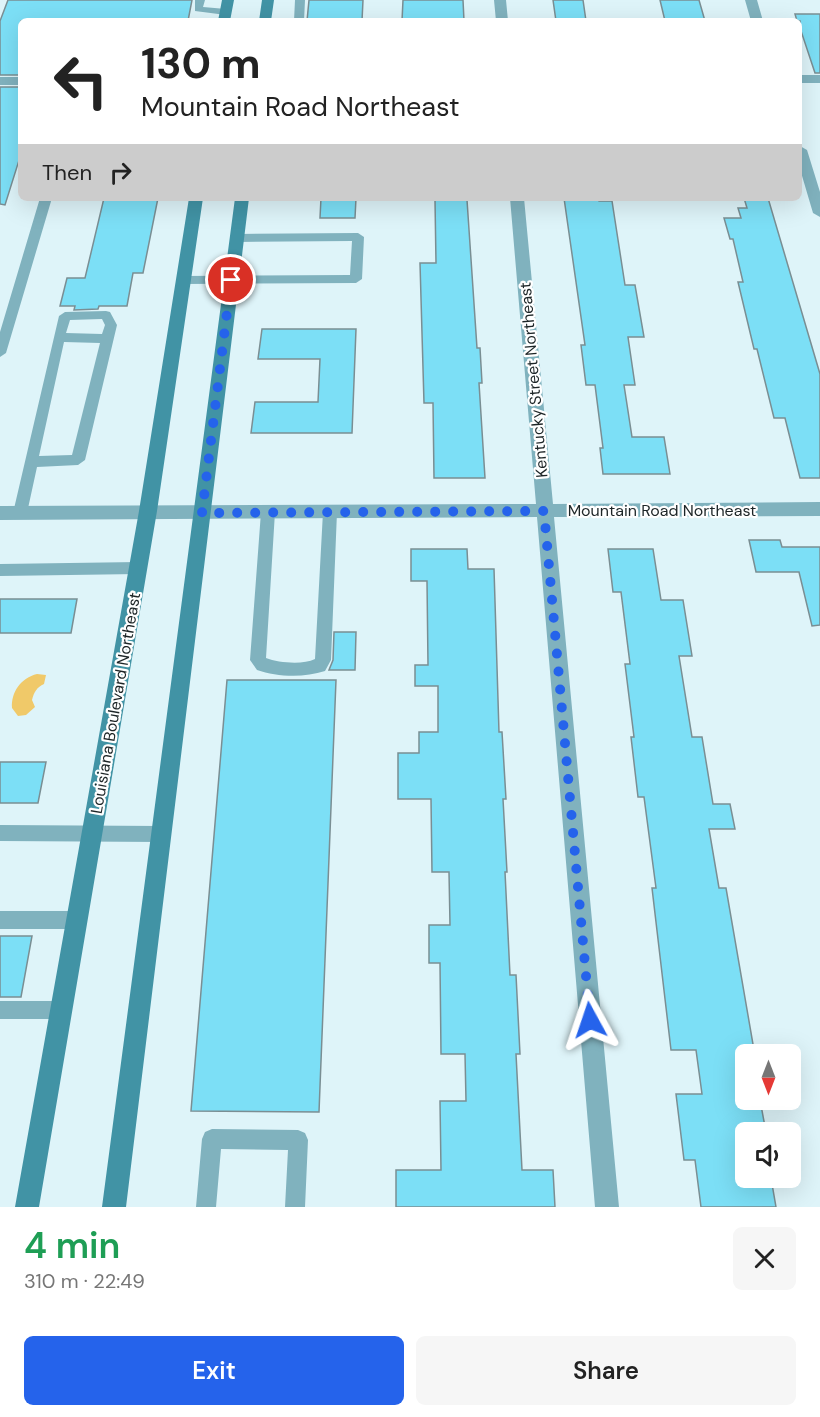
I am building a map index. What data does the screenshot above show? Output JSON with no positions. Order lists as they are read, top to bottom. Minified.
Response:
{"streets":{"main road":["Louisiana Boulevard Northeast"],"street":["Kentucky Street Northeast","Mountain Road Northeast"]},"crossings":[["Kentucky Street Northeast","Mountain Road Northeast"],["Mountain Road Northeast","Louisiana Boulevard Northeast"]],"north":"bottom","page":{"turn":["130 m","Mountain Road Northeast"],"then":"Then","heading":["4 min","310 m · 22:49"],"buttons":["Exit","Share"]}}
